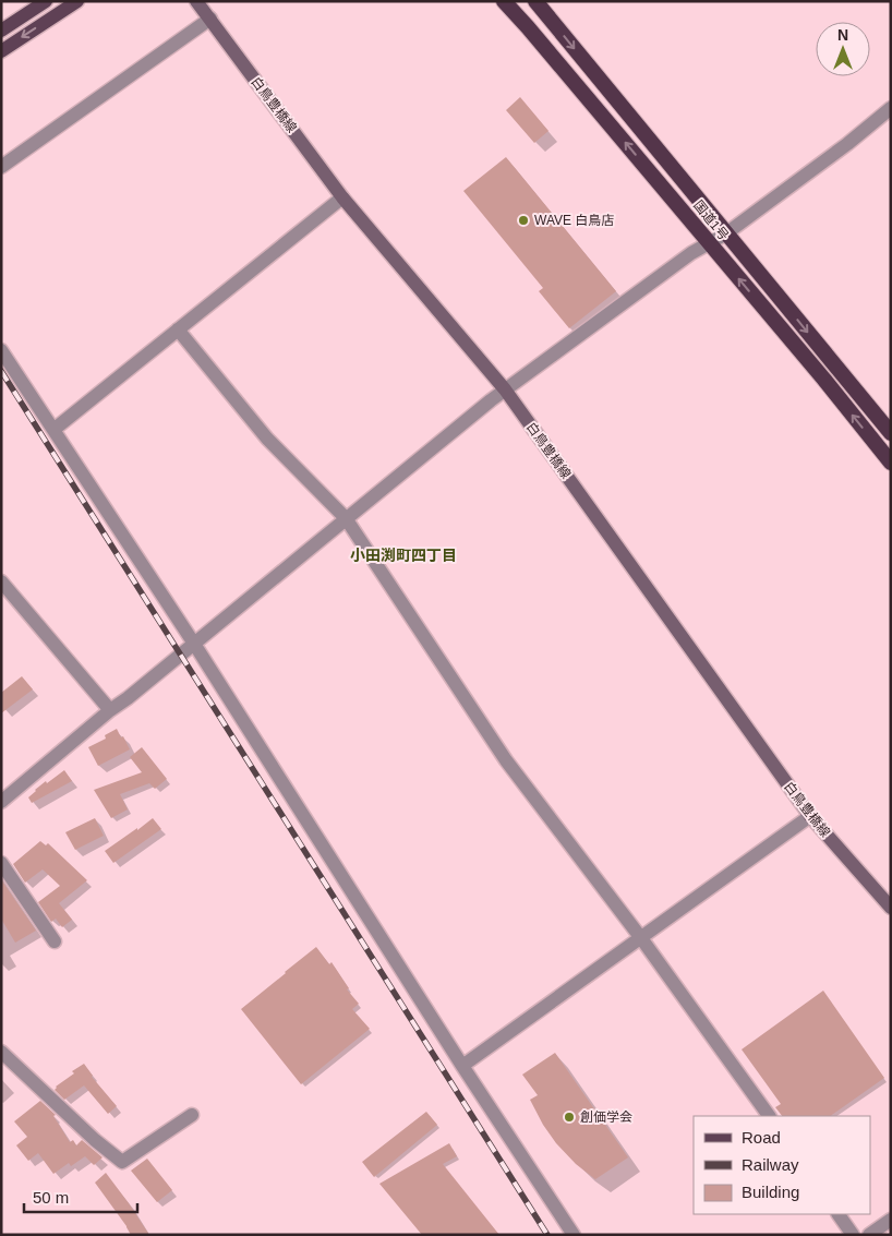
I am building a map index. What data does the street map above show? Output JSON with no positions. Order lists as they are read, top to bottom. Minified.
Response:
{"streets":{"highway":["国道1号"],"main road":["白鳥豊橋線"]},"districts":["小田渕町四丁目"],"places":["WAVE 白鳥店","創価学会"],"legend":["Road","Railway","Building"],"scale_bar":"50 m","north":"top"}
